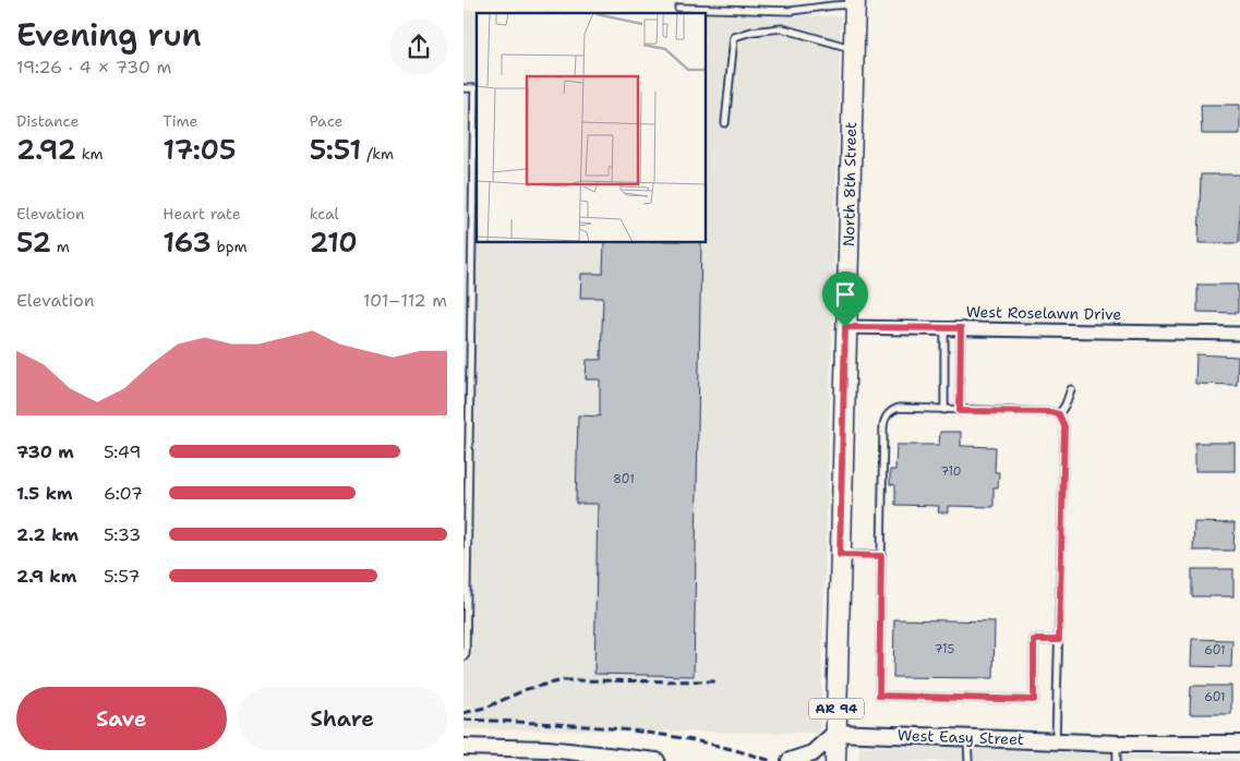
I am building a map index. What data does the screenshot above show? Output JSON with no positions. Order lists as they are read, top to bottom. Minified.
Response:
{"streets":{"main road":["North 8th Street","AR 94"],"street":["West Roselawn Drive","West Easy Street"]},"crossings":[["North 8th Street","West Roselawn Drive"],["North 8th Street","West Easy Street"]],"house_numbers":["710","801","715","601","601"],"page":{"heading":["Evening run","19:26 · 4 × 730 m"],"stats":[["Distance","2.92 km"],["Time","17:05"],["Pace","5:51 /km"],["Elevation","52 m"],["Heart rate","163 bpm"],["kcal","210"]],"chart":["Elevation","101–112 m"],"list":[{"name":"730 m","note":"5:49"},{"name":"1.5 km","note":"6:07"},{"name":"2.2 km","note":"5:33"},{"name":"2.9 km","note":"5:57"}],"buttons":["Save","Share"]}}
